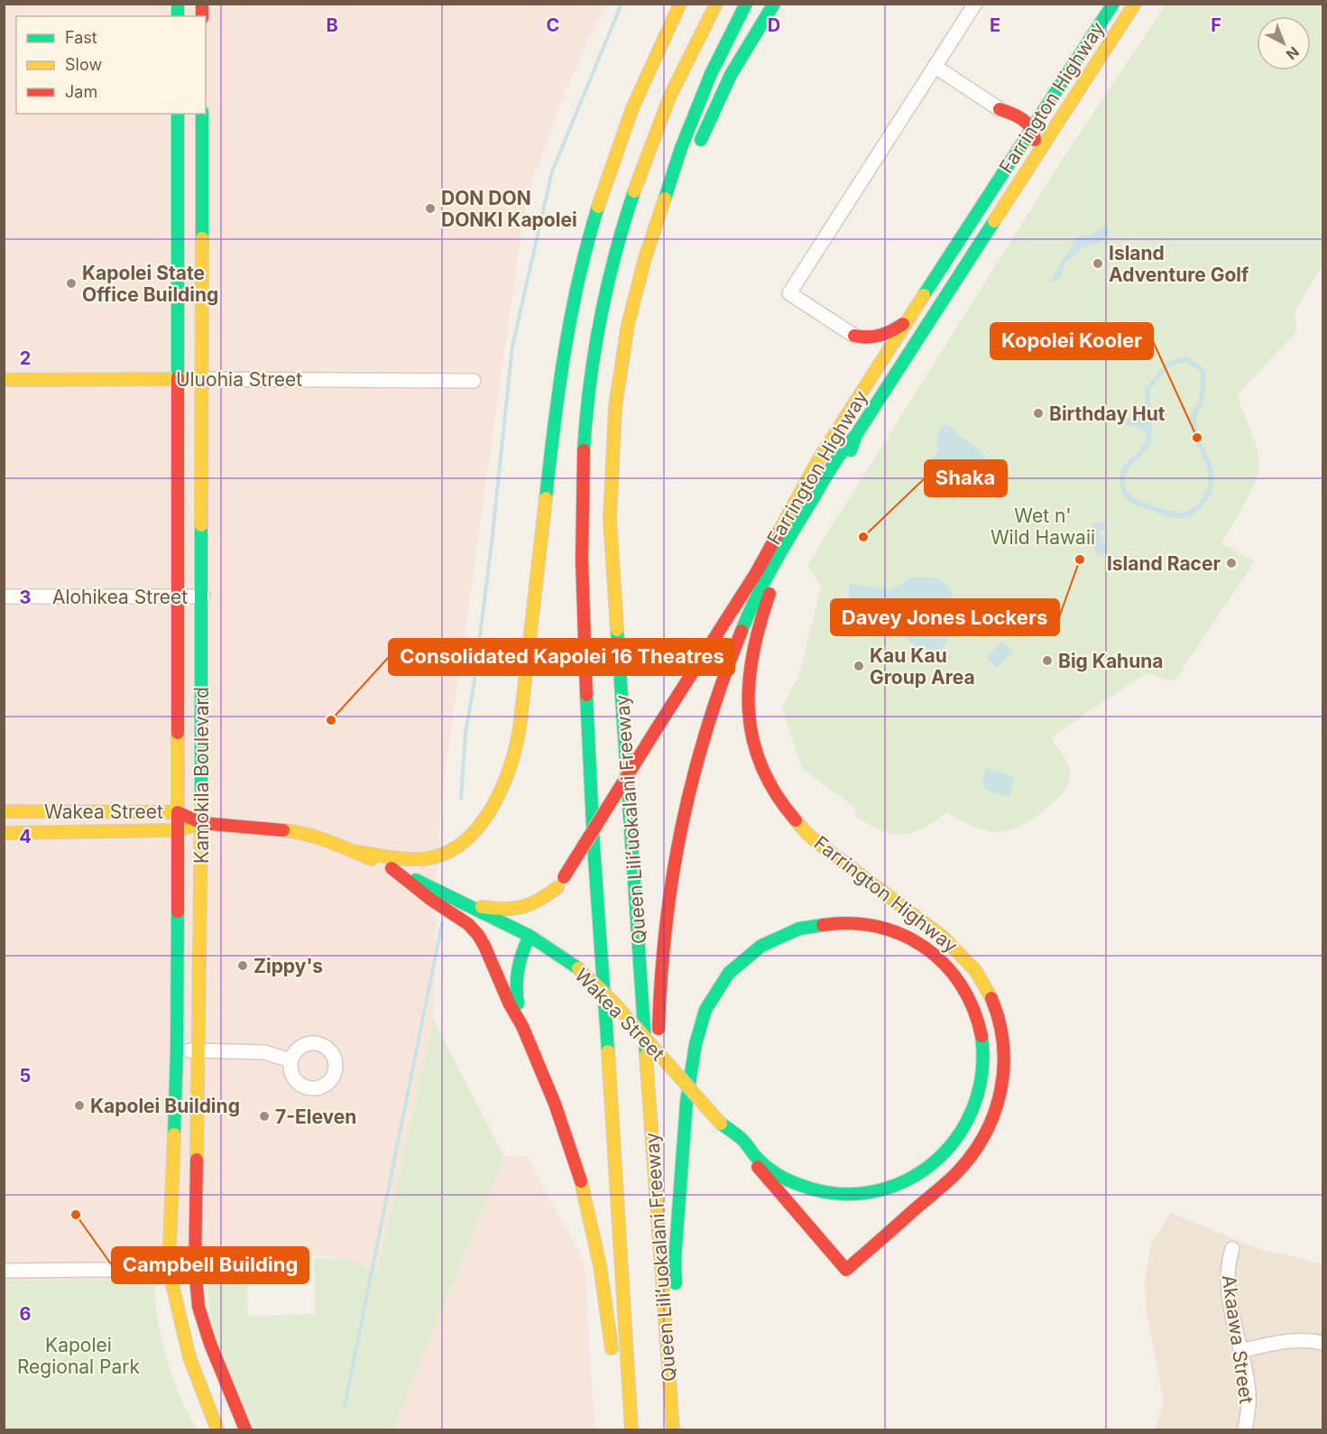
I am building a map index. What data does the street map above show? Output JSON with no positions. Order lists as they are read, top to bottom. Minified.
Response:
{"streets":{"main road":["Farrington Highway","Uluohia Street","Kamokila Boulevard","Wakea Street","Queen Liliʻuokalani Freeway"],"street":["Alohikea Street","Akaawa Street"]},"crossings":[["Farrington Highway","Wakea Street"],["Uluohia Street","Kamokila Boulevard"],["Alohikea Street","Kamokila Boulevard"],["Kamokila Boulevard","Wakea Street"]],"parks":["Wet n' Wild Hawaii","Kapolei Regional Park"],"places":["DON DON DONKI Kapolei","Island Adventure Golf","Kapolei State Office Building","Birthday Hut","Kopolei Kooler","Shaka","Davey Jones Lockers","Island Racer","Big Kahuna","Kau Kau Group Area","Consolidated Kapolei 16 Theatres","Zippy's","Kapolei Building","7-Eleven","Campbell Building"],"legend":["Fast","Slow","Jam"],"north":"bottom right","grid":{"columns":["B","C","D","E","F"],"rows":["2","3","4","5","6"]}}
